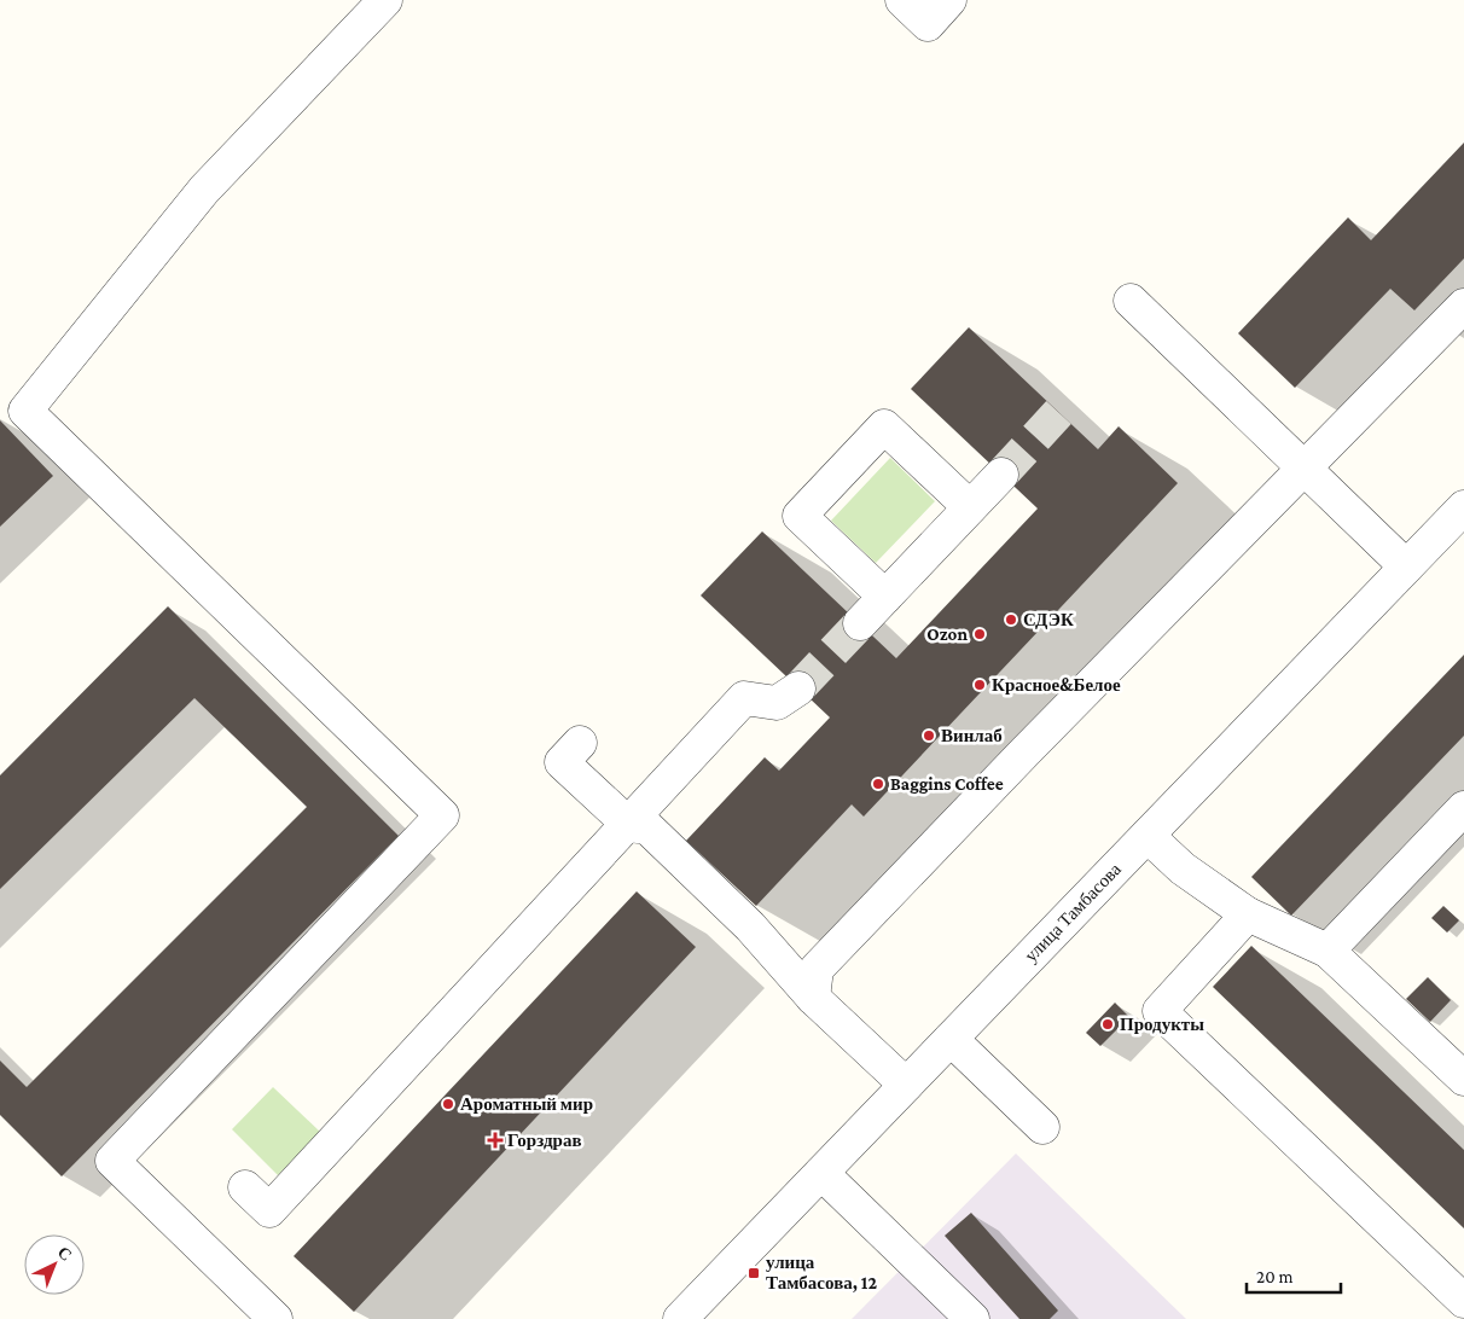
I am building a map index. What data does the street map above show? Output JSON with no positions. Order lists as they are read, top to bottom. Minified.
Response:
{"streets":{"street":["улица Тамбасова"]},"places":{"other":["СДЭК","Ozon","Красное&Белое","Винлаб","Baggins Coffee","Продукты","Ароматный мир"],"health":["Горздрав"],"transit":["улица Тамбасова, 12"]},"scale_bar":"20 m","north":"top right"}
